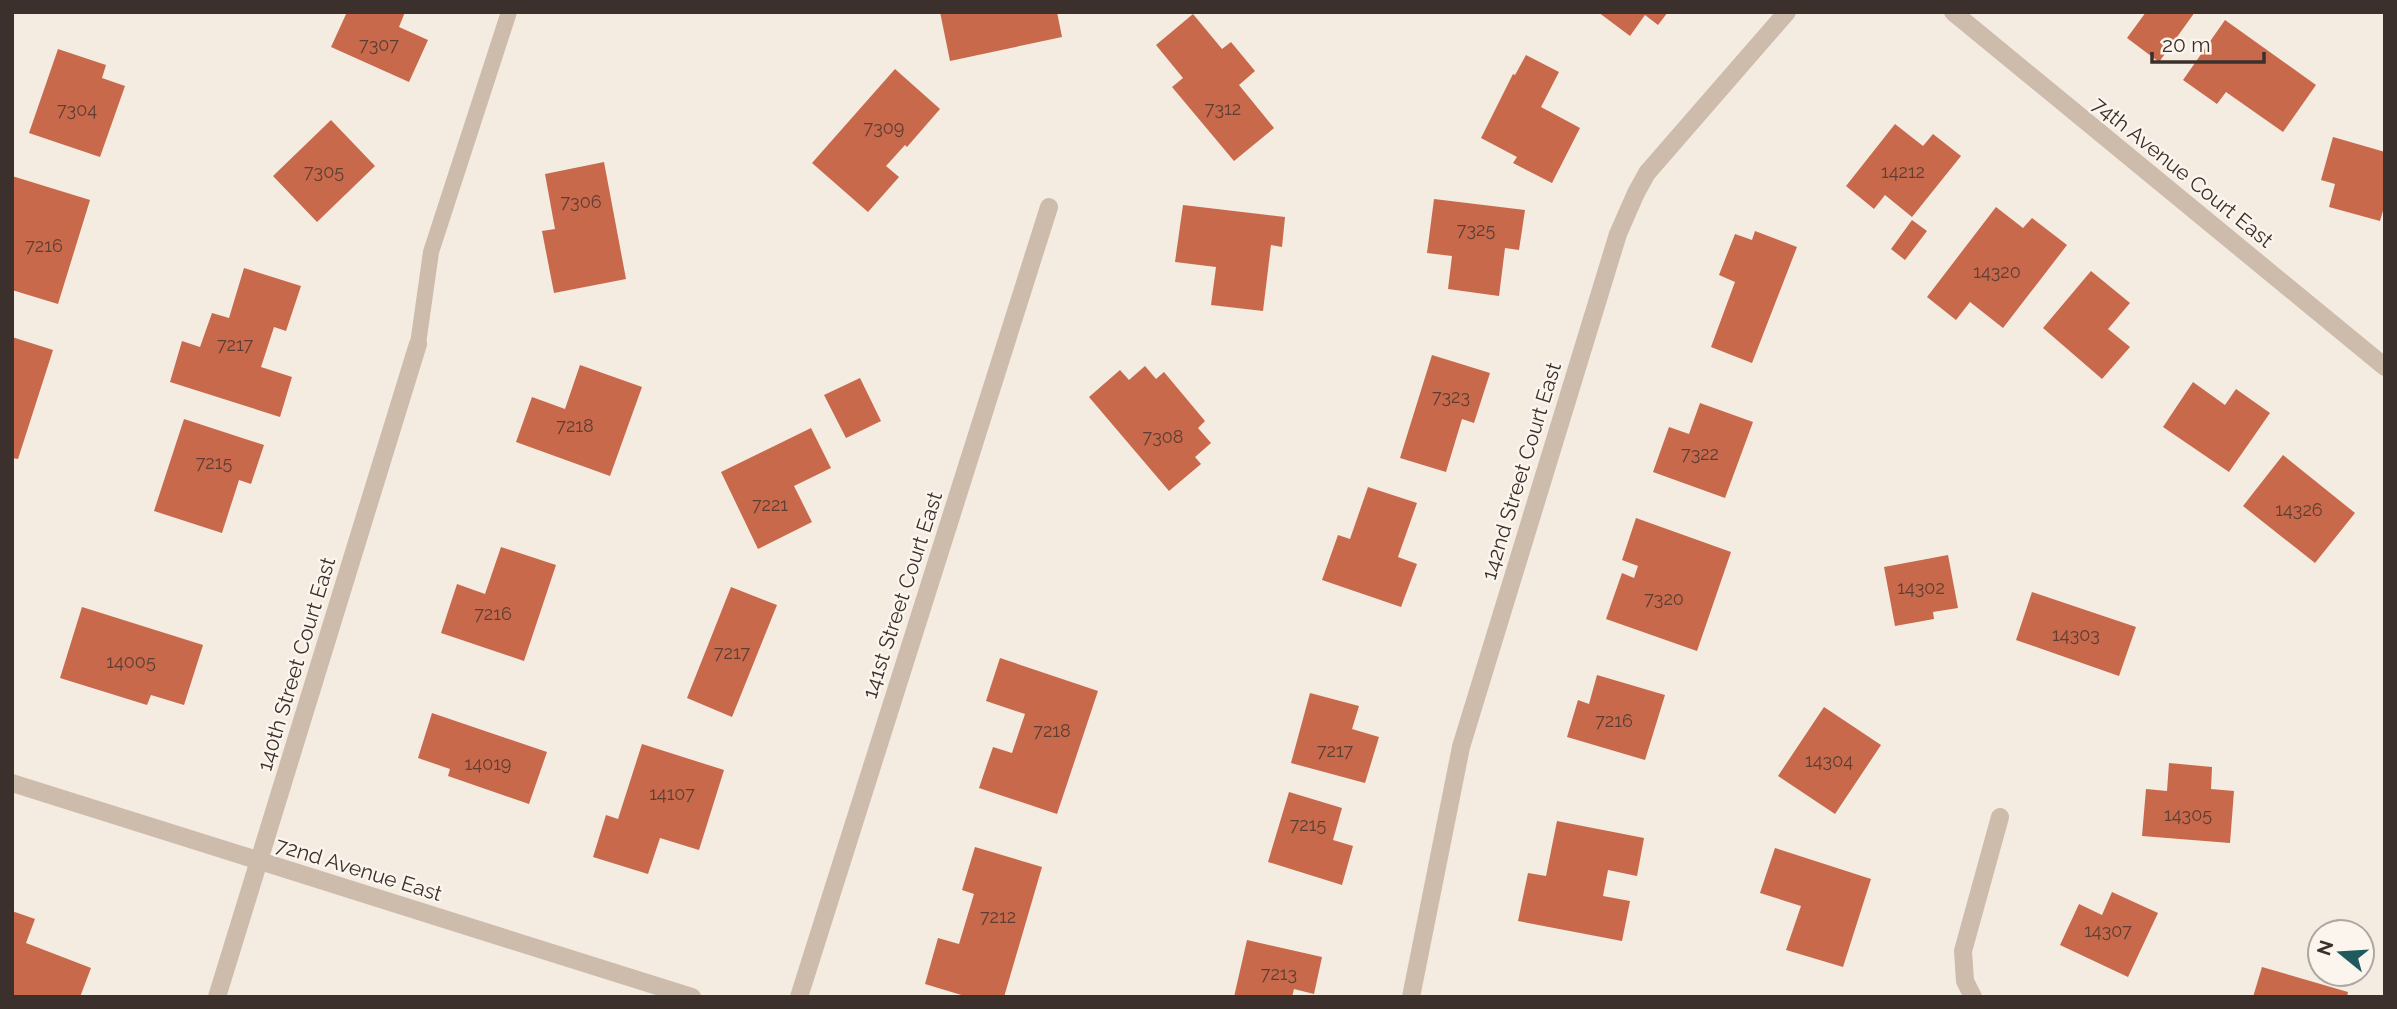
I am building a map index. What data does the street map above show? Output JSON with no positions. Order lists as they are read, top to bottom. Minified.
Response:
{"streets":{"street":["74th Avenue Court East","142nd Street Court East","141st Street Court East","140th Street Court East","72nd Avenue East"]},"crossings":[["140th Street Court East","72nd Avenue East"]],"house_numbers":["7307","7312","7304","7309","7305","14212","7306","7325","7216","14320","7217","7323","7218","7308","7322","7215","7221","14326","14302","7320","7216","14303","7217","14005","7216","7218","7217","14304","14019","14107","14305","7215","7212","14307","7213"],"scale_bar":"20 m","north":"left"}
